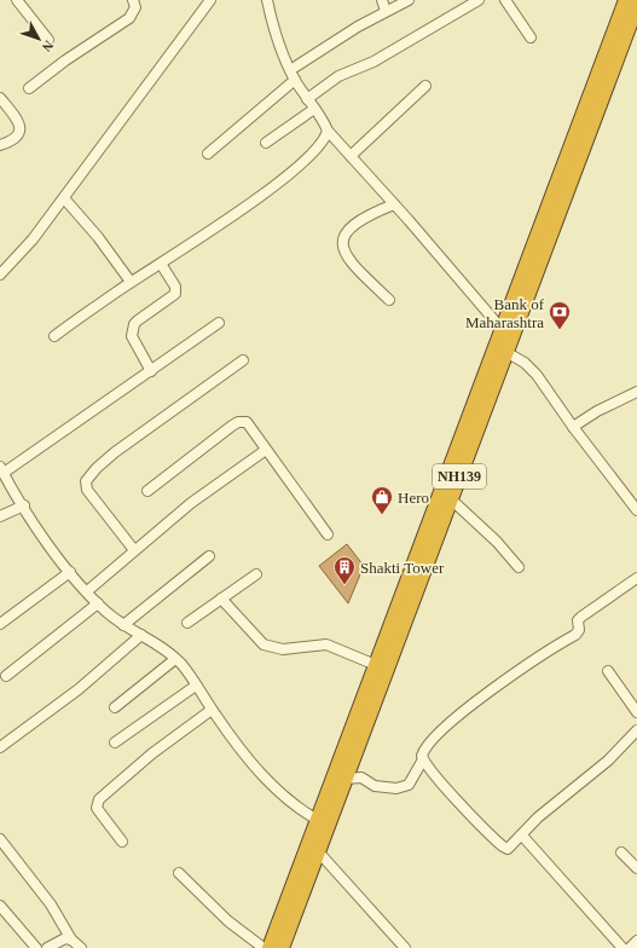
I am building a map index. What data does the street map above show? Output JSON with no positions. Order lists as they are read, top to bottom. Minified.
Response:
{"streets":{"highway":["NH139"]},"places":{"bank":["Bank of Maharashtra"],"shop":["Hero"],"building":["Shakti Tower"]},"north":"bottom right"}
